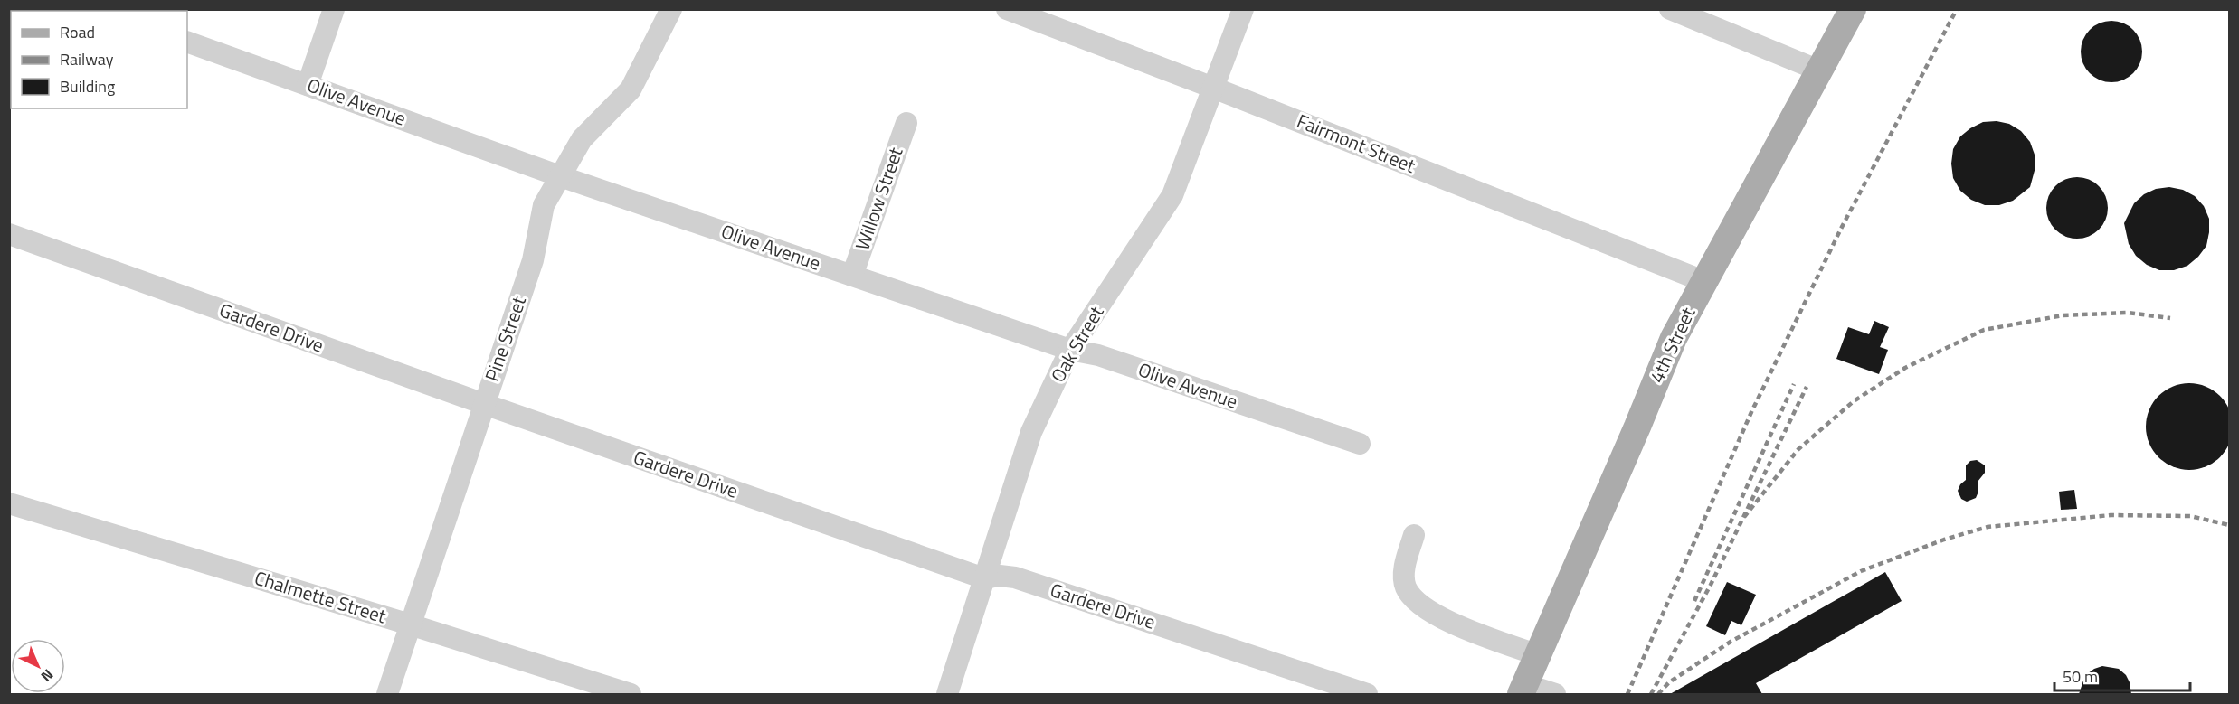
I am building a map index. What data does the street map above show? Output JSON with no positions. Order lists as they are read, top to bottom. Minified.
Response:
{"streets":{"main road":["4th Street"],"street":["Olive Avenue","Fairmont Street","Willow Street","Gardere Drive","Pine Street","Oak Street","Chalmette Street"]},"crossings":[["Olive Avenue","Willow Street"],["Olive Avenue","Pine Street"],["Olive Avenue","Oak Street"],["Fairmont Street","Oak Street"],["Fairmont Street","4th Street"],["Gardere Drive","Pine Street"],["Gardere Drive","Oak Street"],["Pine Street","Chalmette Street"]],"legend":["Road","Railway","Building"],"scale_bar":"50 m","north":"bottom right"}
